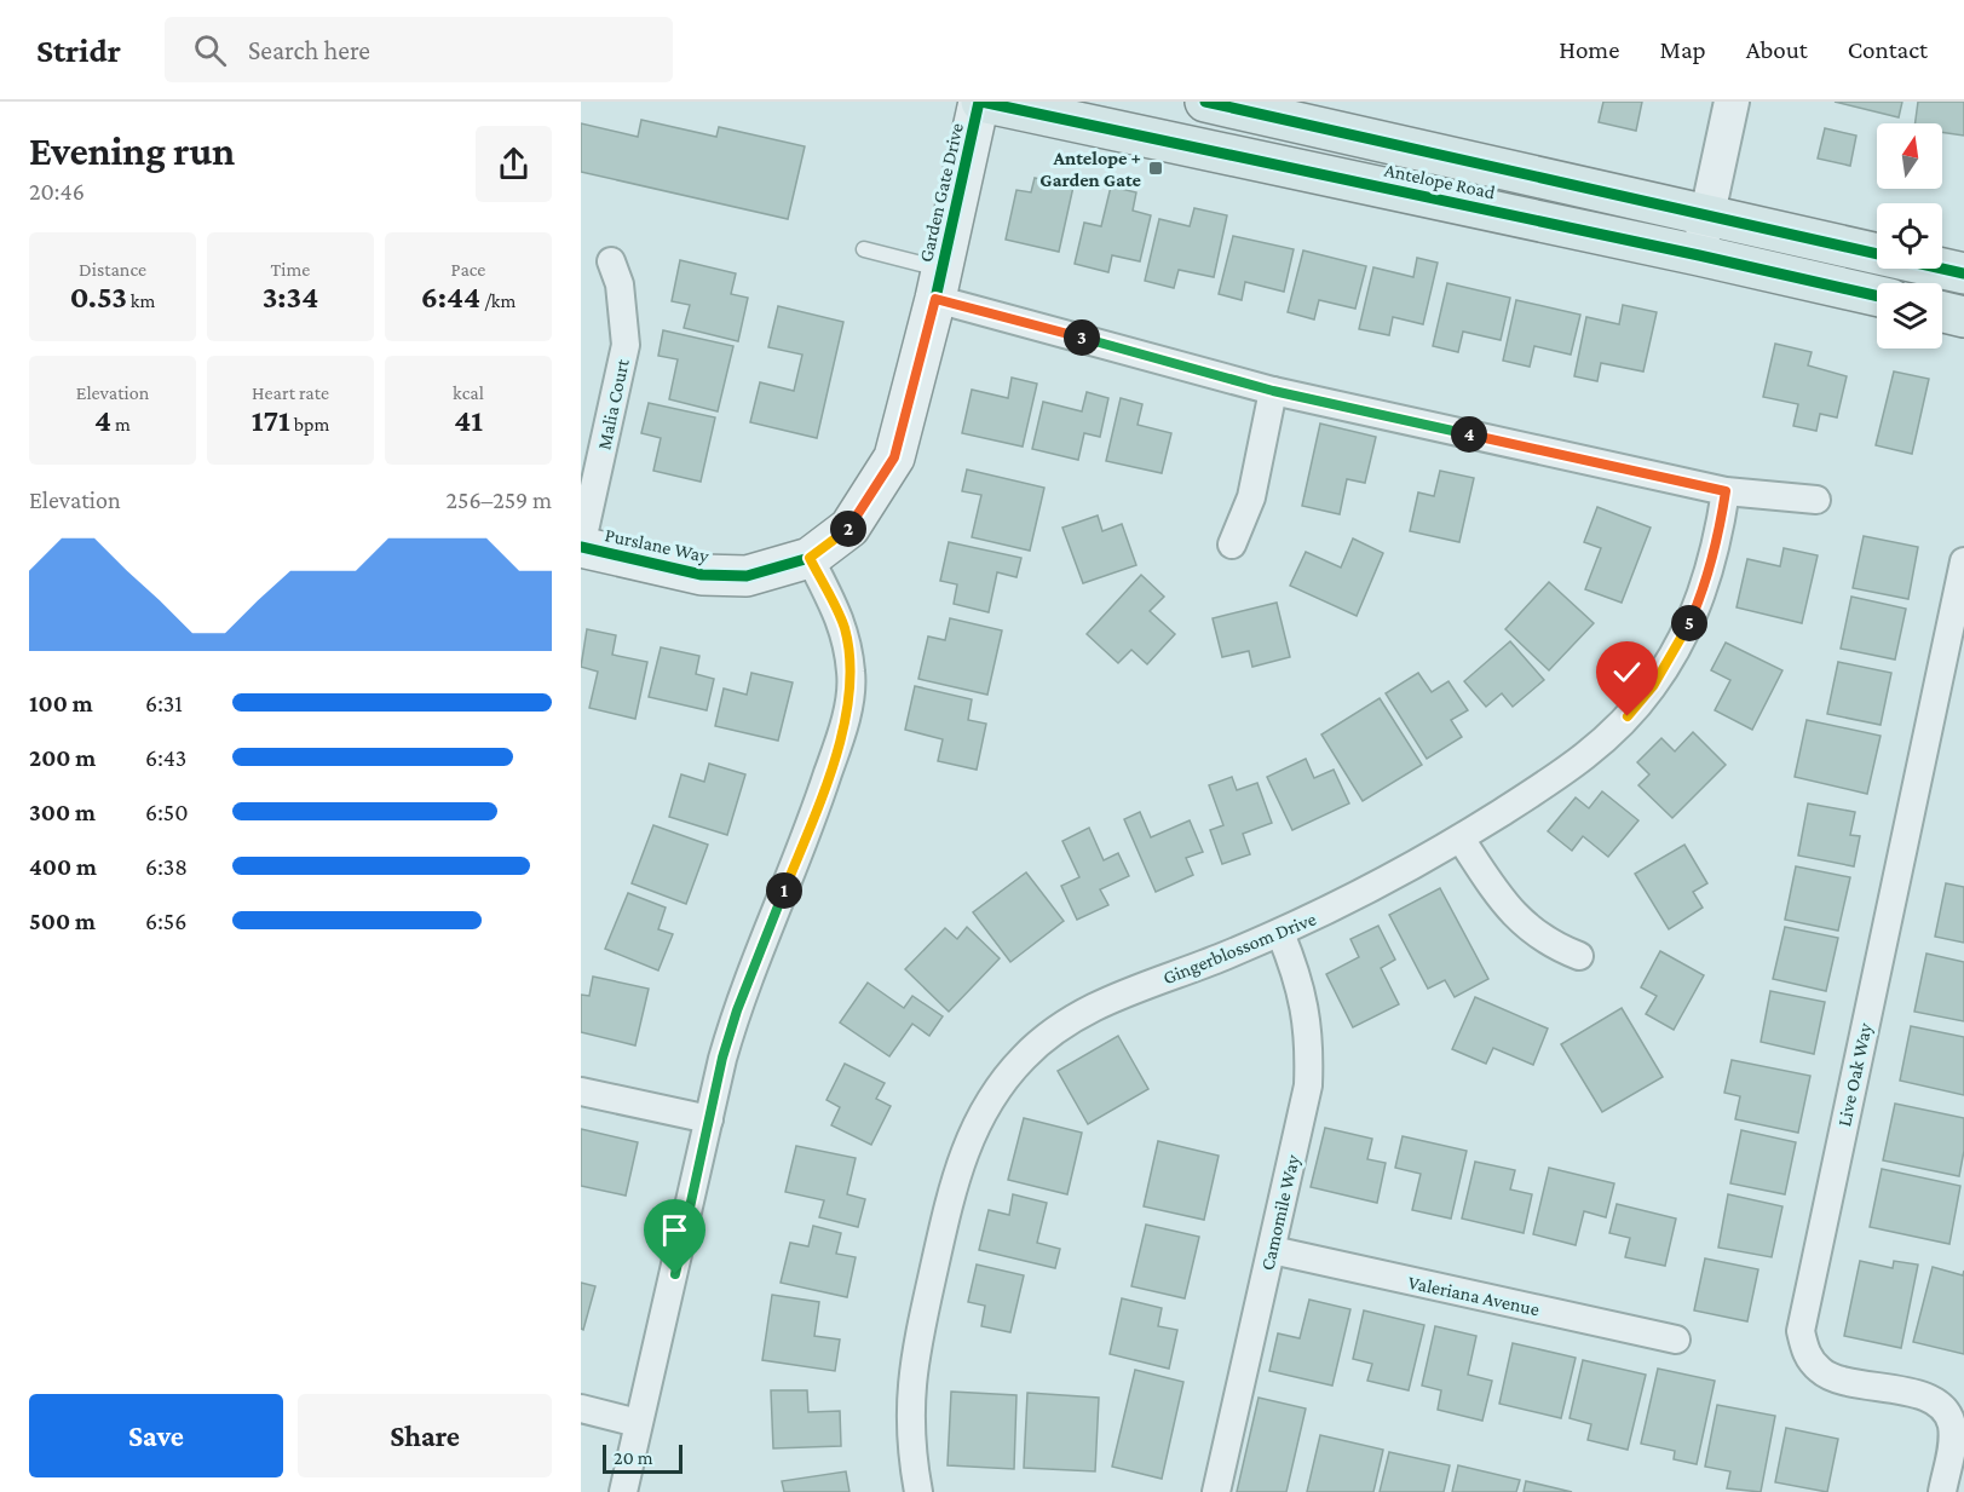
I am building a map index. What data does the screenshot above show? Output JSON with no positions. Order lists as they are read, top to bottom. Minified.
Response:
{"streets":{"main road":["Antelope Road","Garden Gate Drive","Purslane Way"],"street":["Malia Court","Gingerblossom Drive","Live Oak Way","Camomile Way","Valeriana Avenue"]},"crossings":[["Antelope Road","Garden Gate Drive"],["Garden Gate Drive","Purslane Way"],["Malia Court","Purslane Way"],["Gingerblossom Drive","Camomile Way"],["Camomile Way","Valeriana Avenue"]],"places":{"transit":["Antelope + Garden Gate"]},"scale_bar":"20 m","north":"top","page":{"header":"Stridr","search":"Search here","nav":["Home","Map","About","Contact"],"heading":["Evening run","20:46"],"stats":[["Distance","0.53 km"],["Time","3:34"],["Pace","6:44 /km"],["Elevation","4 m"],["Heart rate","171 bpm"],["kcal","41"]],"pins":["3","4","2","5","1"],"chart":["Elevation","256–259 m"],"list":[{"name":"100 m","note":"6:31"},{"name":"200 m","note":"6:43"},{"name":"300 m","note":"6:50"},{"name":"400 m","note":"6:38"},{"name":"500 m","note":"6:56"}],"buttons":["Save","Share"],"scale":"20 m"}}
